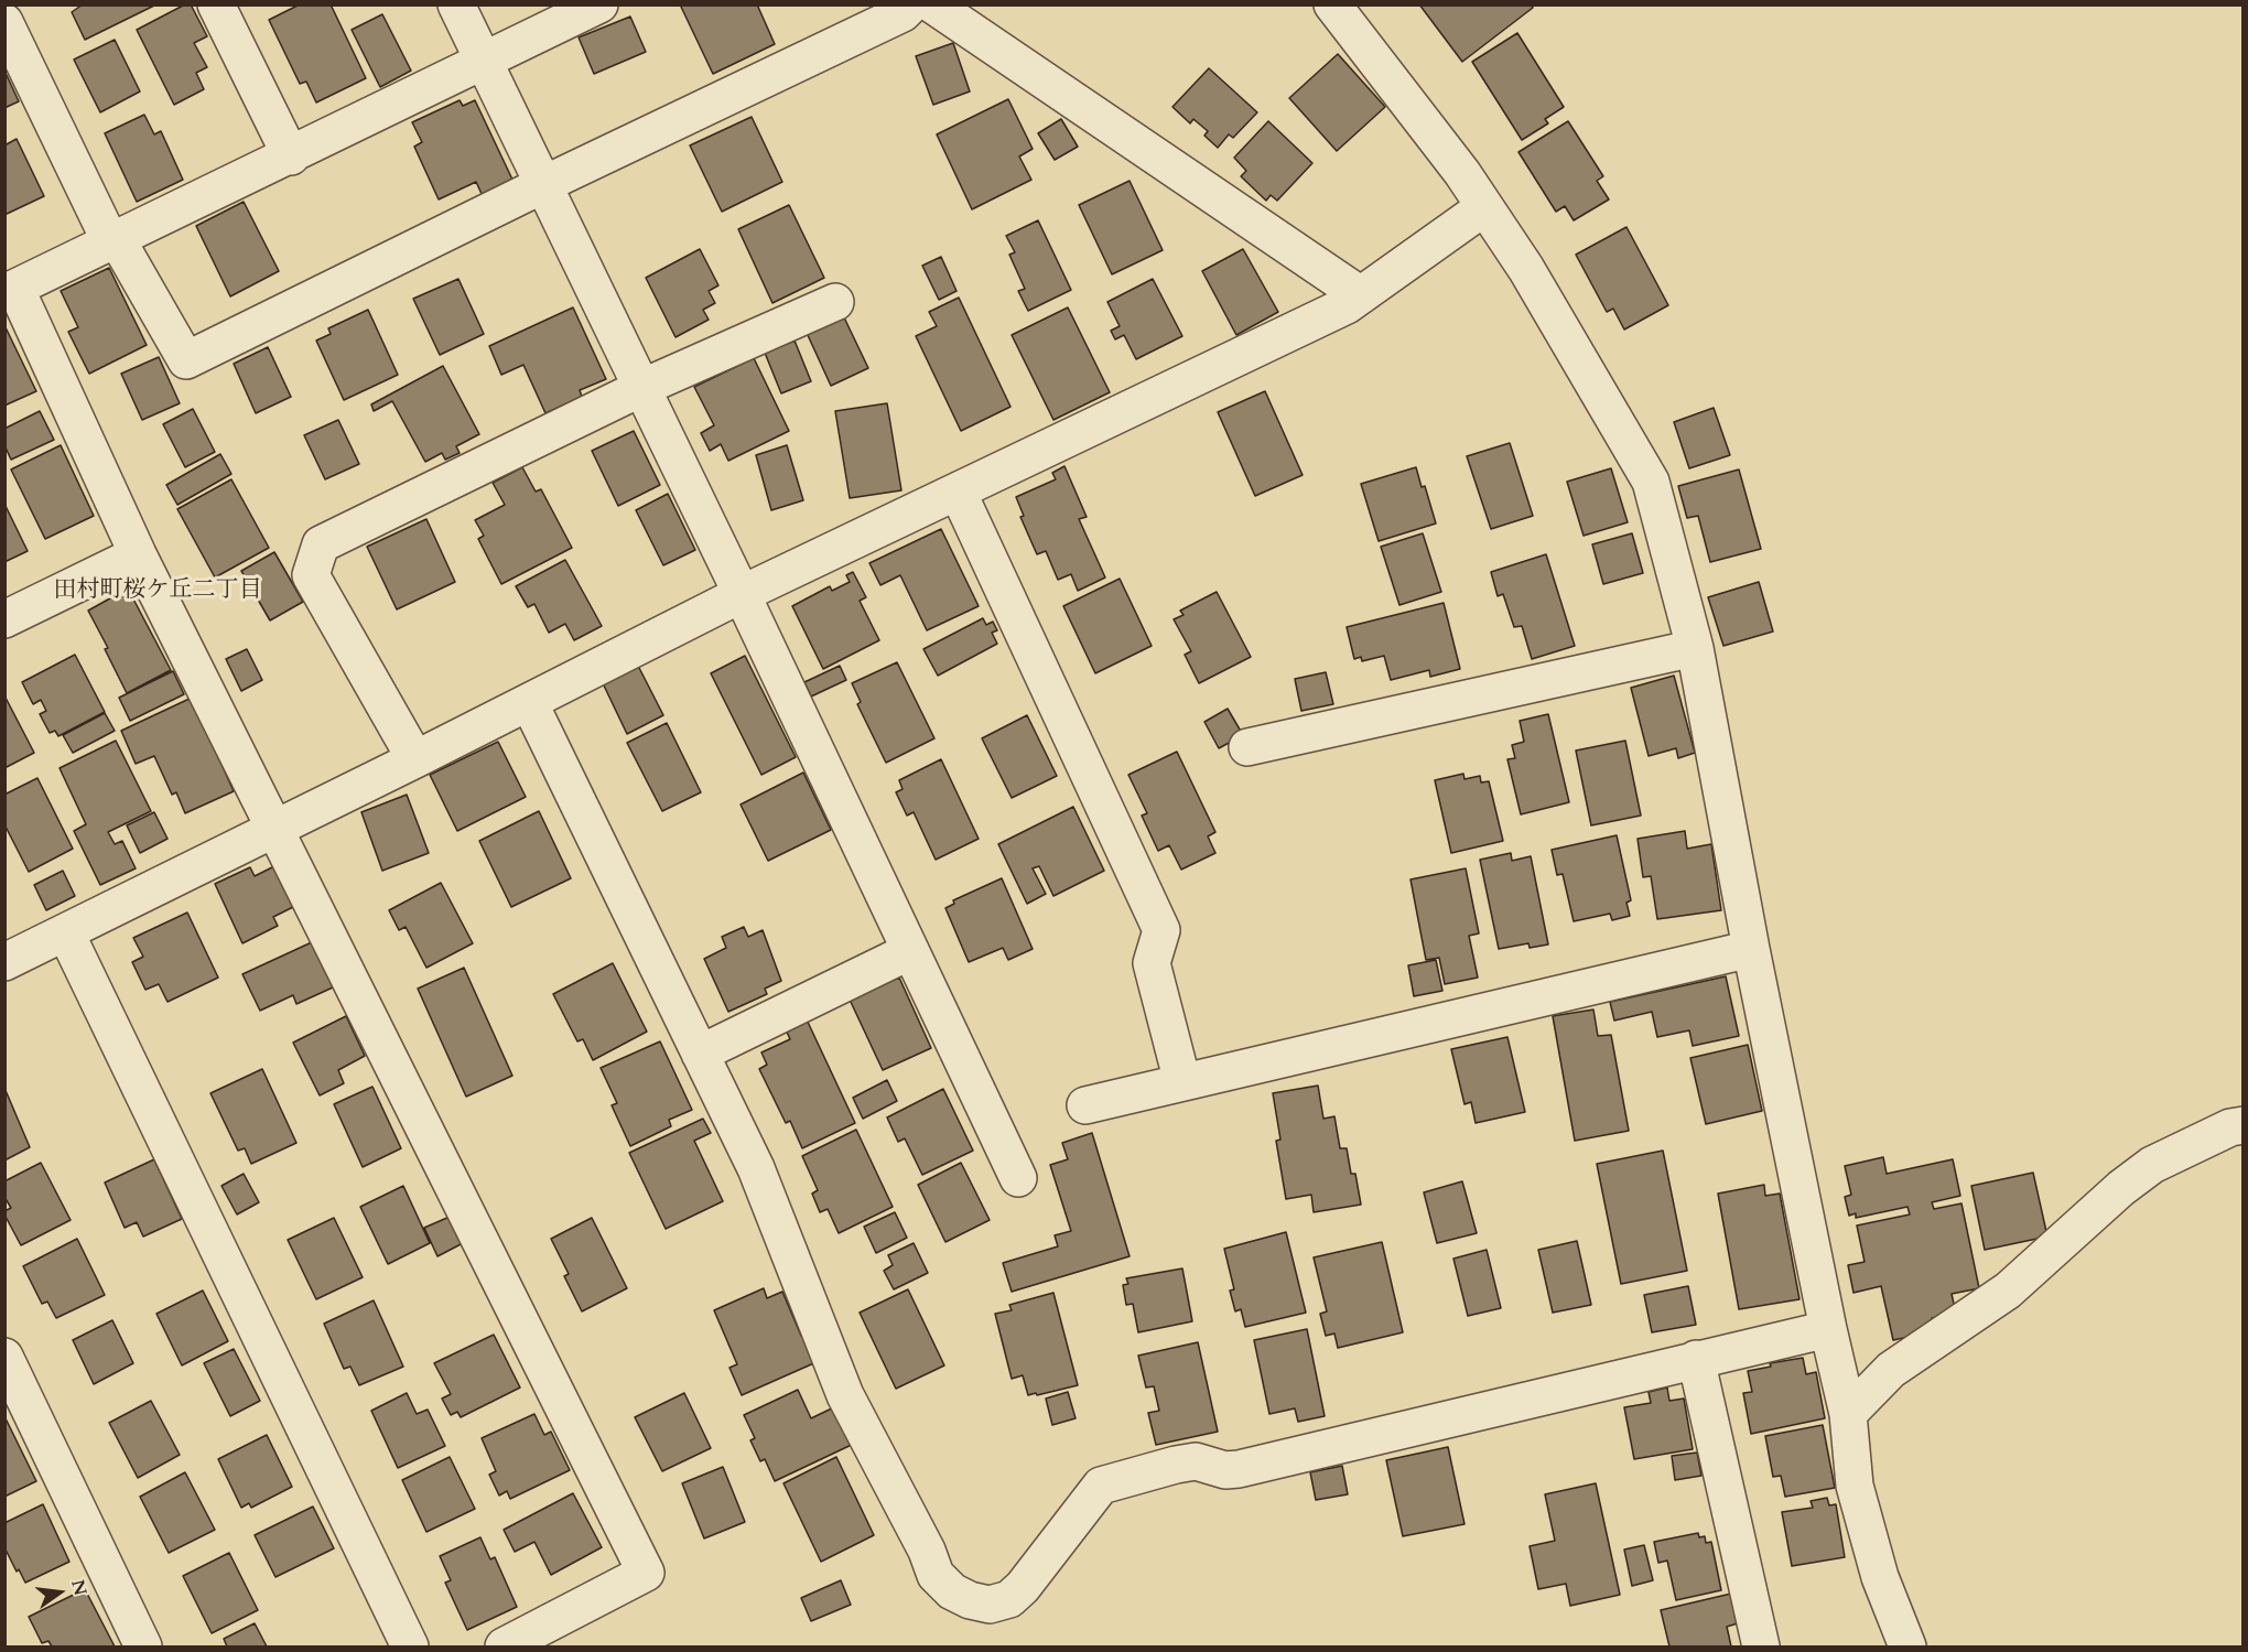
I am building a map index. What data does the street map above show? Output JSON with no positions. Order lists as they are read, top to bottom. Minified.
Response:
{"districts":["田村町桜ケ丘二丁目"],"north":"right"}
